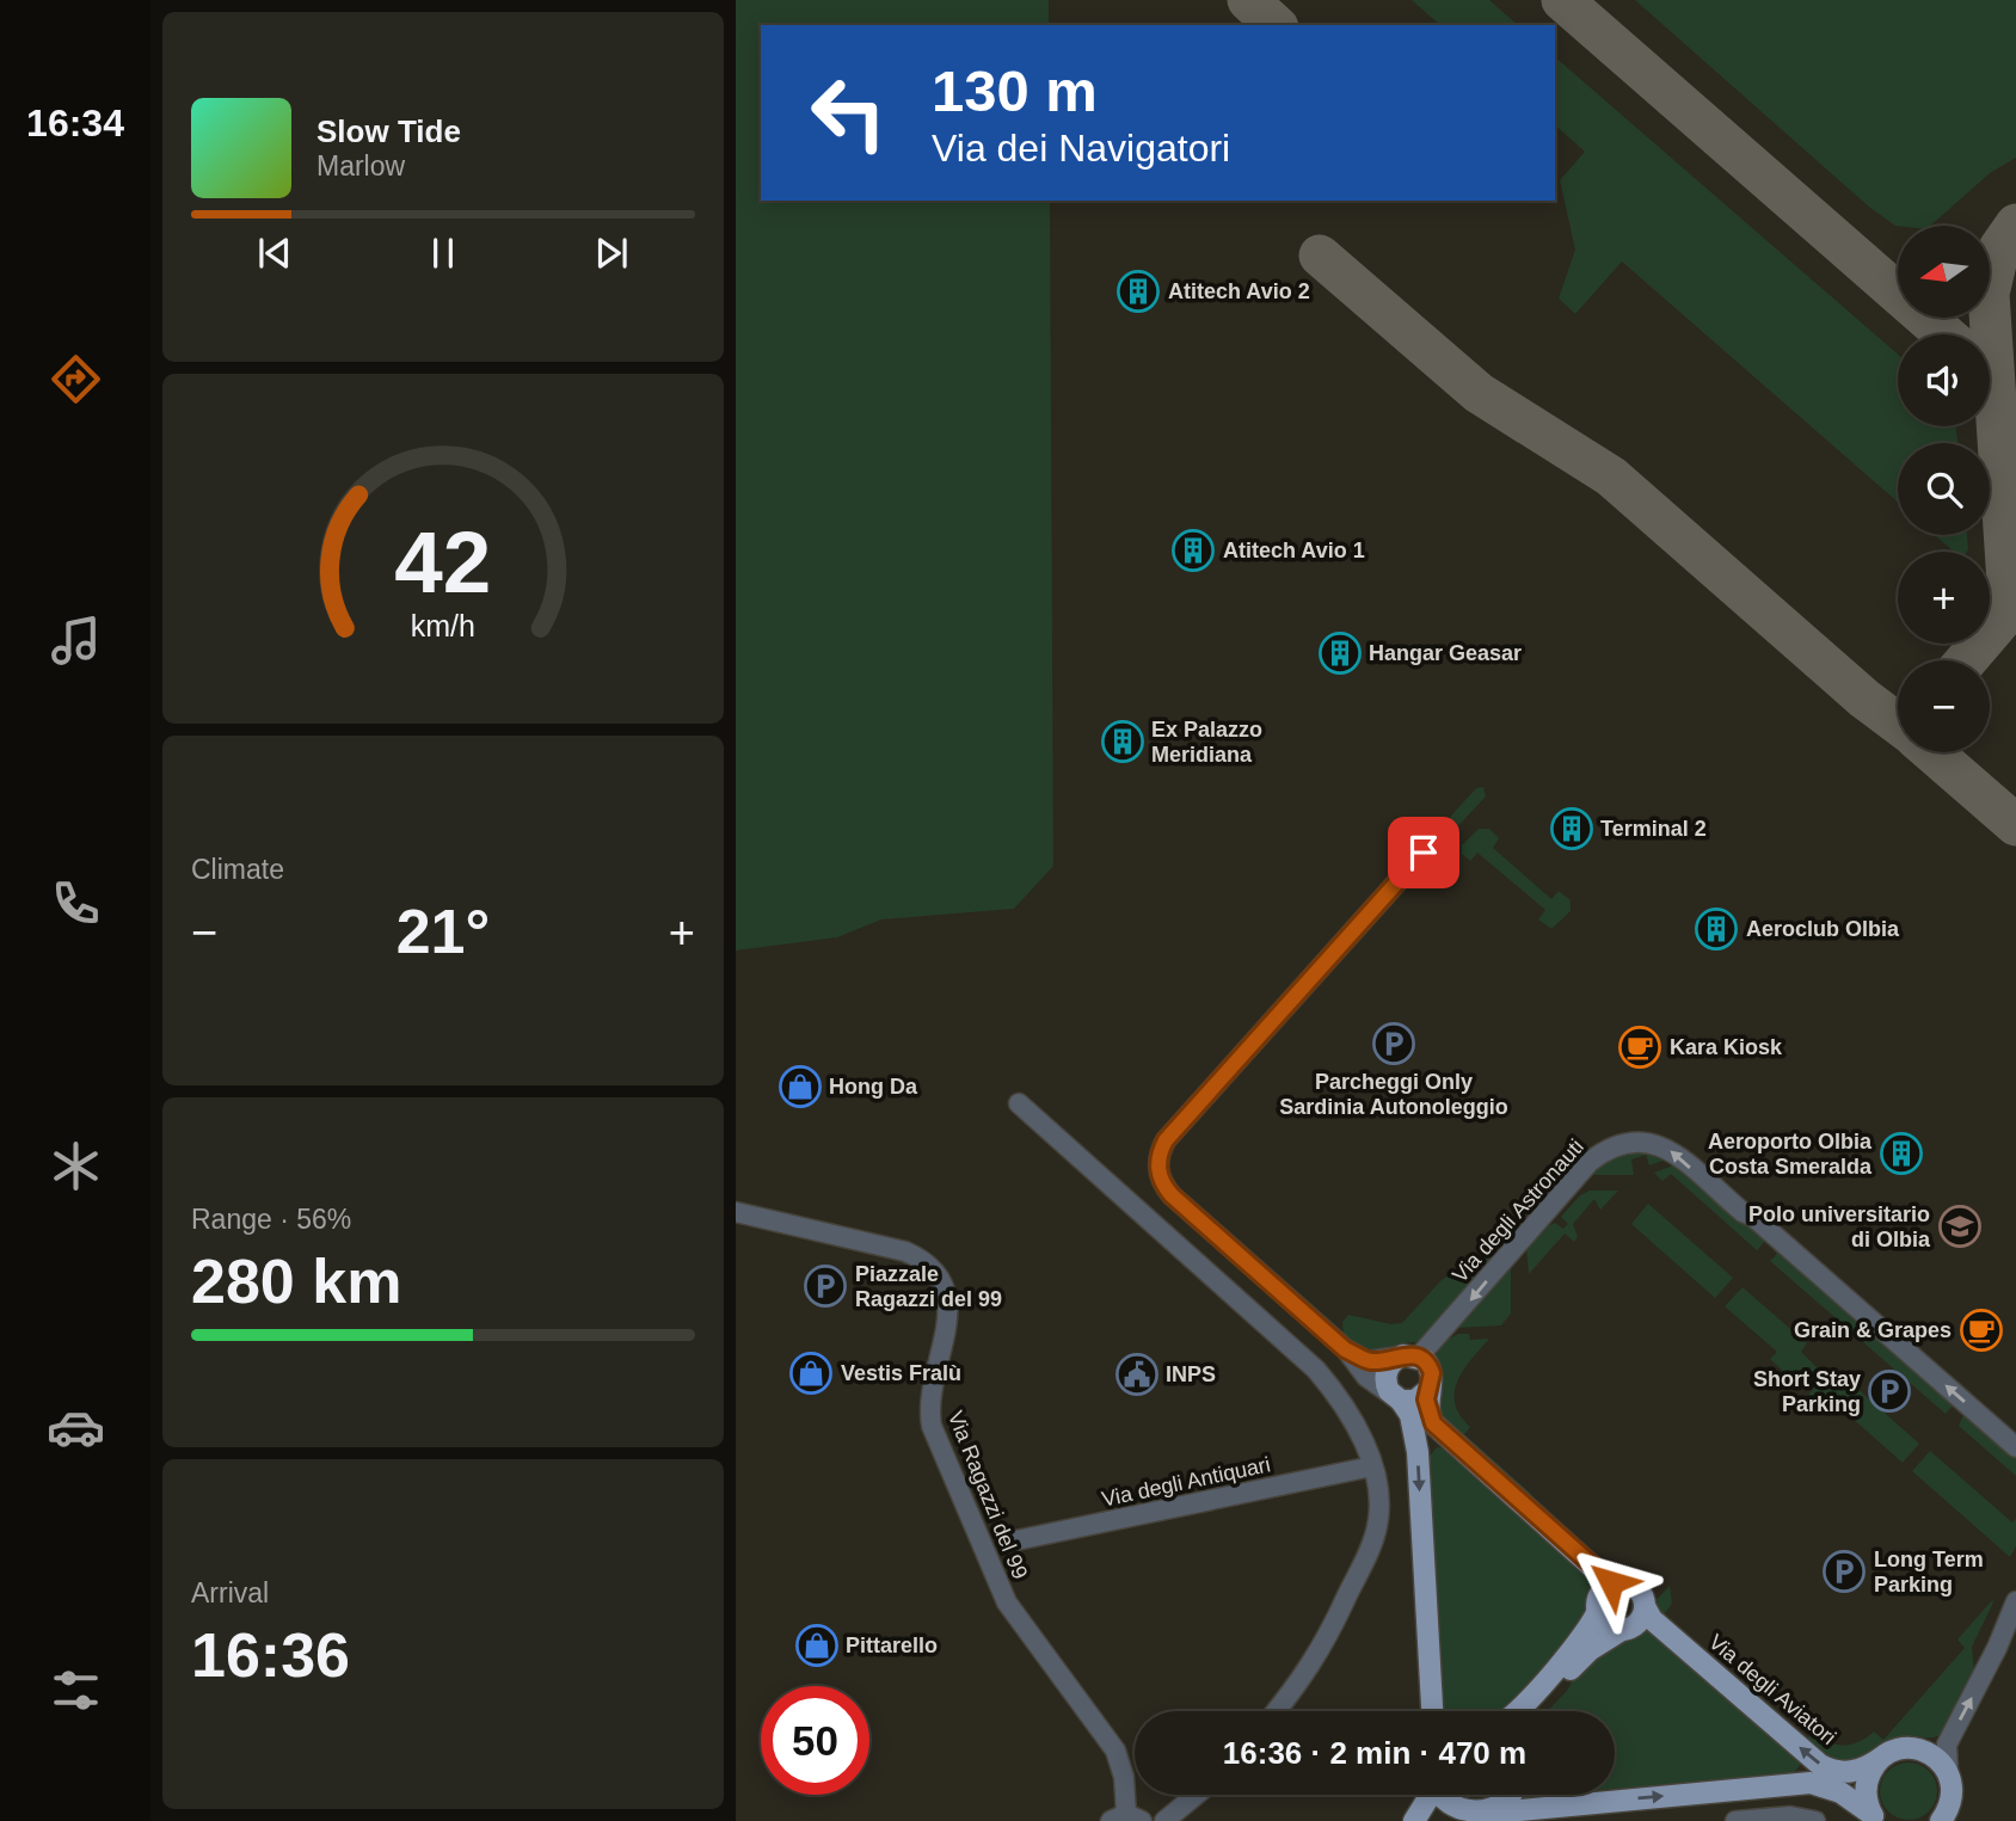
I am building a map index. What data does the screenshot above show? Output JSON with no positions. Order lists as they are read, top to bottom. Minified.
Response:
{"streets":{"main road":["Via degli Aviatori"],"street":["Via degli Astronauti","Via degli Antiquari","Via Ragazzi del 99"]},"one_way":["Via degli Aviatori"],"places":{"building":["Atitech Avio 2","Atitech Avio 1","Hangar Geasar","Ex Palazzo Meridiana","Terminal 2","Aeroclub Olbia","Aeroporto Olbia Costa Smeralda"],"parking":["Parcheggi Only Sardinia Autonoleggio","Piazzale Ragazzi del 99","Short Stay Parking","Long Term Parking"],"cafe":["Kara Kiosk","Grain & Grapes"],"shop":["Hong Da","Vestis Fralù","Pittarello"],"school or university":["Polo universitario di Olbia"],"public building":["INPS"]},"north":"left","page":{"tabs":"16:34","turn":["130 m","Via dei Navigatori"],"song":["Slow Tide","Marlow"],"map_buttons":["+","−"],"tile":["Climate",["Range · 56%","280 km"],["Arrival","16:36"]],"heat":["−","21°","+"],"limit":"50","trip":"16:36 · 2 min · 470 m","gauge":["42","km/h"]}}
